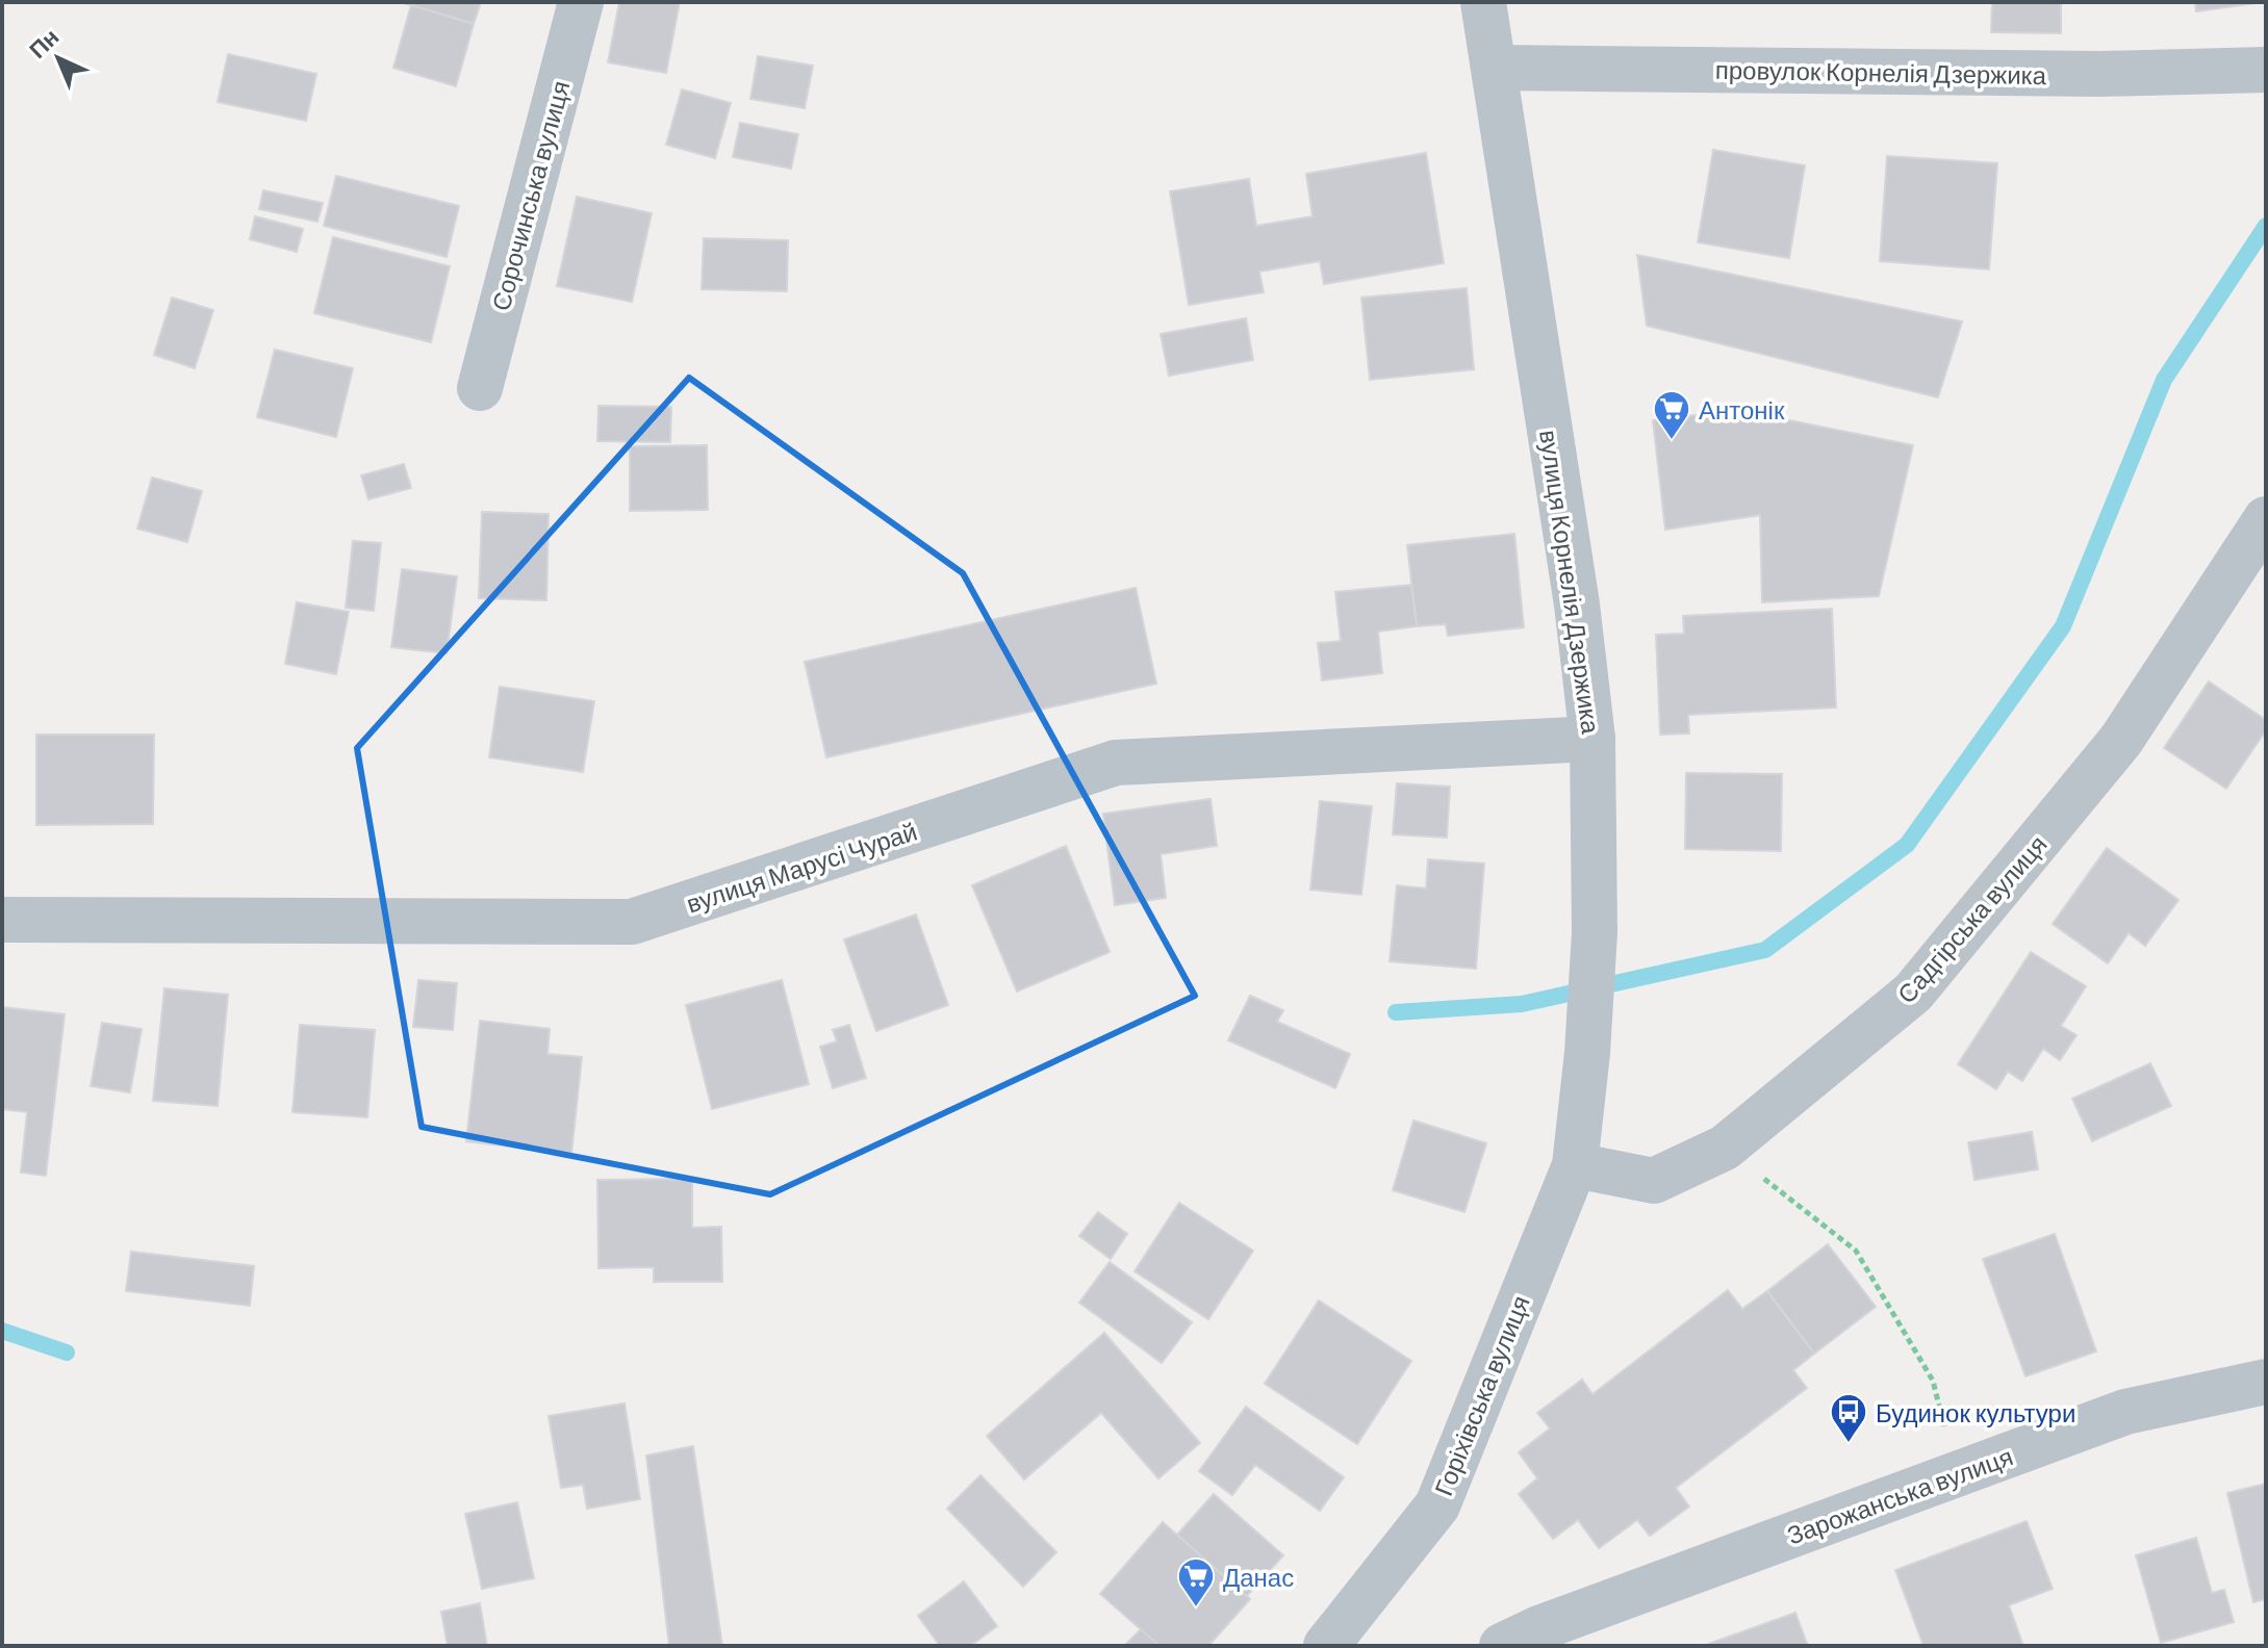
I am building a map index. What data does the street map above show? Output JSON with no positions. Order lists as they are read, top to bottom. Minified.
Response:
{"streets":{"street":["провулок Корнелія Дзержика","Сорочинська вулиця","вулиця Корнелія Дзержика","вулиця Марусі Чурай","Садгірська вулиця","Горіхівська вулиця","Зарожанська вулиця"]},"crossings":[["провулок Корнелія Дзержика","вулиця Корнелія Дзержика"],["вулиця Корнелія Дзержика","вулиця Марусі Чурай"],["вулиця Корнелія Дзержика","Садгірська вулиця"],["вулиця Корнелія Дзержика","Горіхівська вулиця"],["Садгірська вулиця","Горіхівська вулиця"]],"places":{"supermarket":["Антонік","Данас"],"bus stop":["Будинок культури"]},"north":"top left"}
